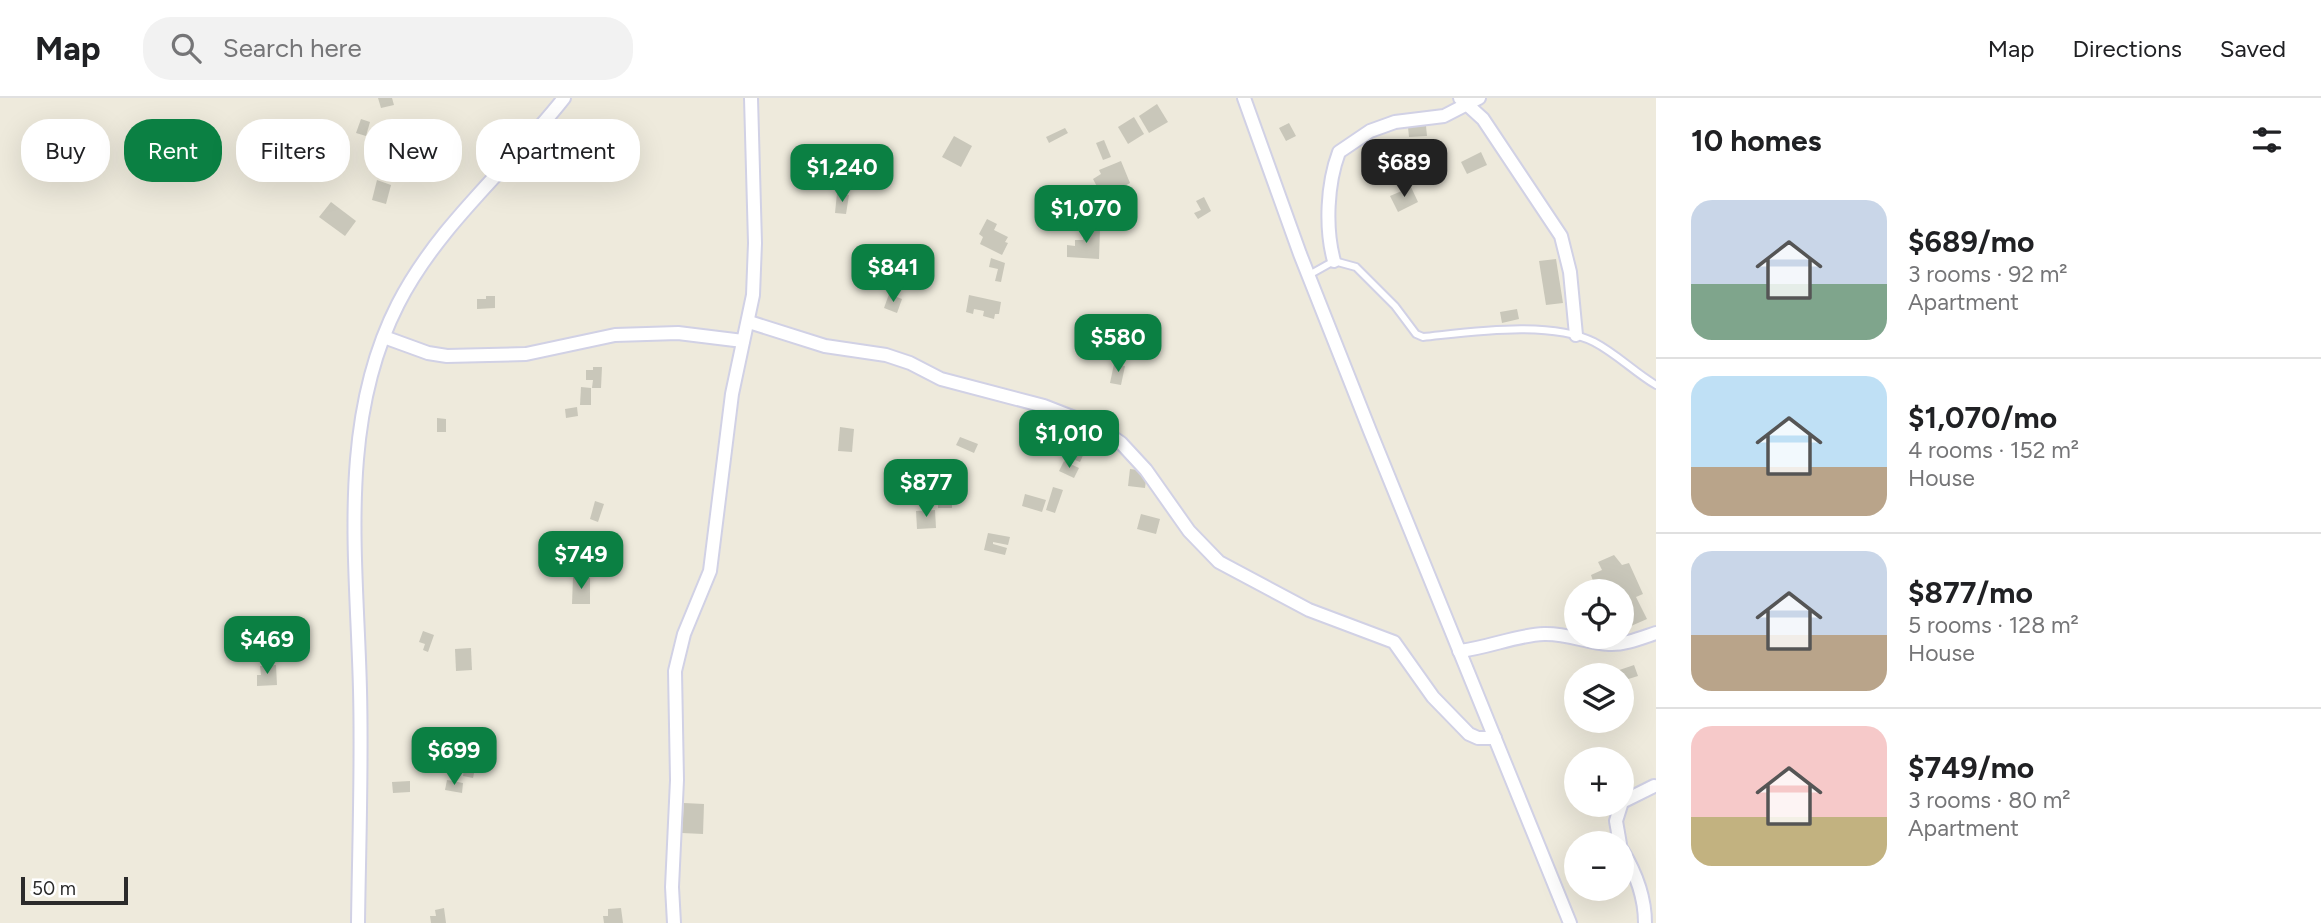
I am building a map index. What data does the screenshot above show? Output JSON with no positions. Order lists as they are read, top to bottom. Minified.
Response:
{"scale_bar":"50 m","page":{"header":"Map","search":"Search here","nav":["Map","Directions","Saved"],"heading":"10 homes","chip":["Buy","Rent","Filters","New","Apartment"],"price":["$689","$1,240","$1,070","$841","$580","$1,010","$877","$749","$469","$699"],"list":[{"name":"$689/mo","note":"3 rooms · 92 m² · Apartment"},{"name":"$1,070/mo","note":"4 rooms · 152 m² · House"},{"name":"$877/mo","note":"5 rooms · 128 m² · House"},{"name":"$749/mo","note":"3 rooms · 80 m² · Apartment"}],"map_buttons":["+","−"],"scale":"50 m"}}
